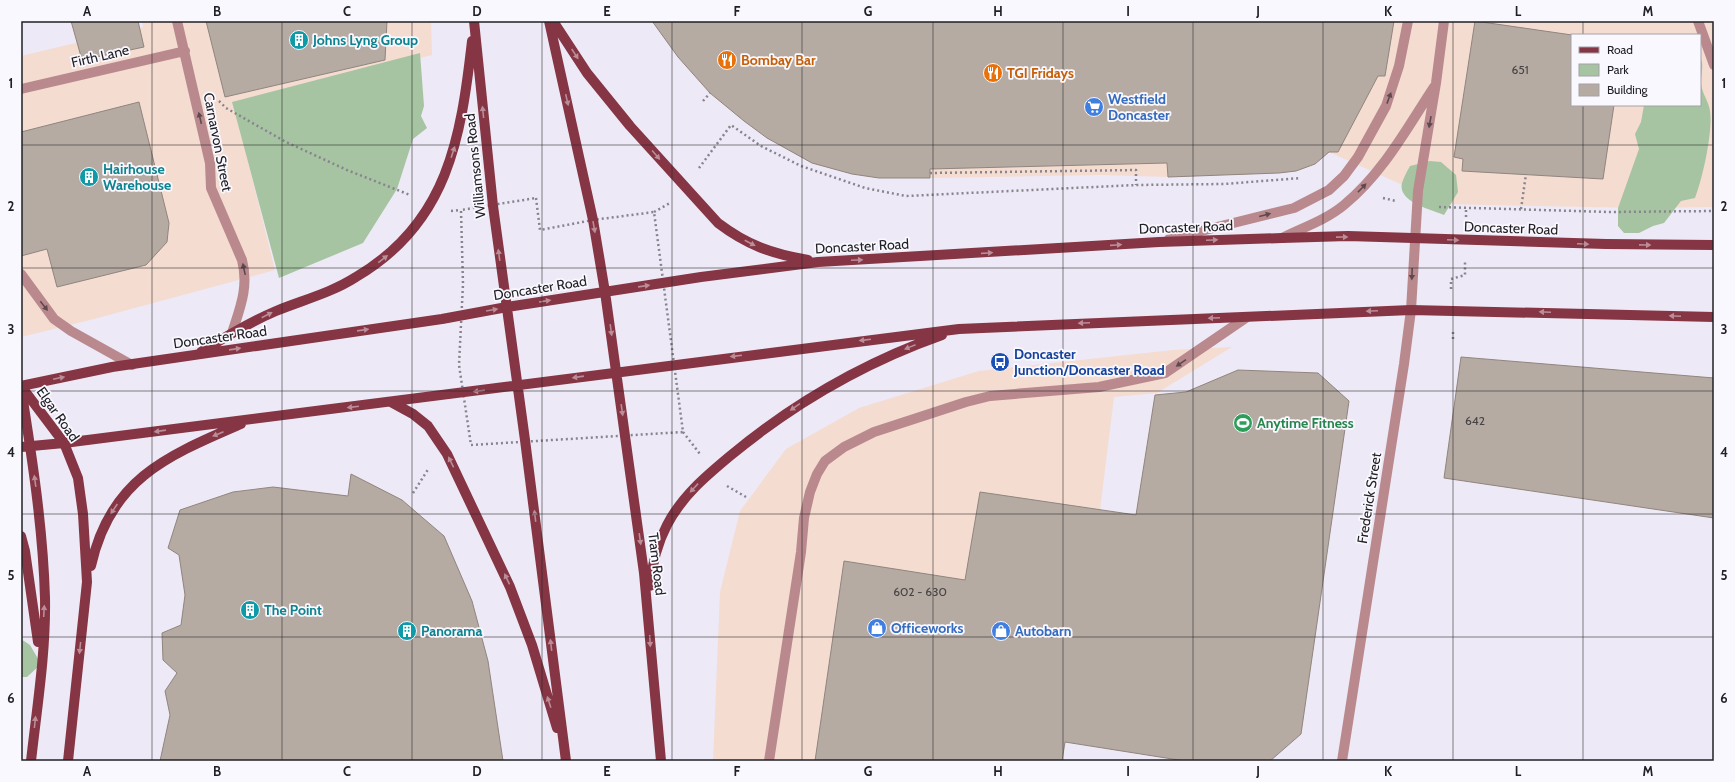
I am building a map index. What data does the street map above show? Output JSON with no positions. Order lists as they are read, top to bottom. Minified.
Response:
{"streets":{"main road":["Williamsons Road","Doncaster Road","Elgar Road","Tram Road"],"street":["Firth Lane","Carnarvon Street","Frederick Street"]},"crossings":[["Firth Lane","Carnarvon Street"],["Williamsons Road","Doncaster Road"],["Doncaster Road","Elgar Road"],["Doncaster Road","Frederick Street"],["Doncaster Road","Tram Road"]],"one_way":["Carnarvon Street","Tram Road"],"places":{"building":["Johns Lyng Group","Hairhouse Warehouse","The Point","Panorama"],"restaurant":["Bombay Bar","TGI Fridays"],"supermarket":["Westfield Doncaster"],"bus stop":["Doncaster Junction/Doncaster Road"],"sports":["Anytime Fitness"],"shop":["Officeworks","Autobarn"]},"house_numbers":["651","642","602 - 630"],"legend":["Road","Park","Building"],"grid":{"columns":["A","B","C","D","E","F","G","H","I","J","K","L","M"],"rows":["1","2","3","4","5","6"]}}
